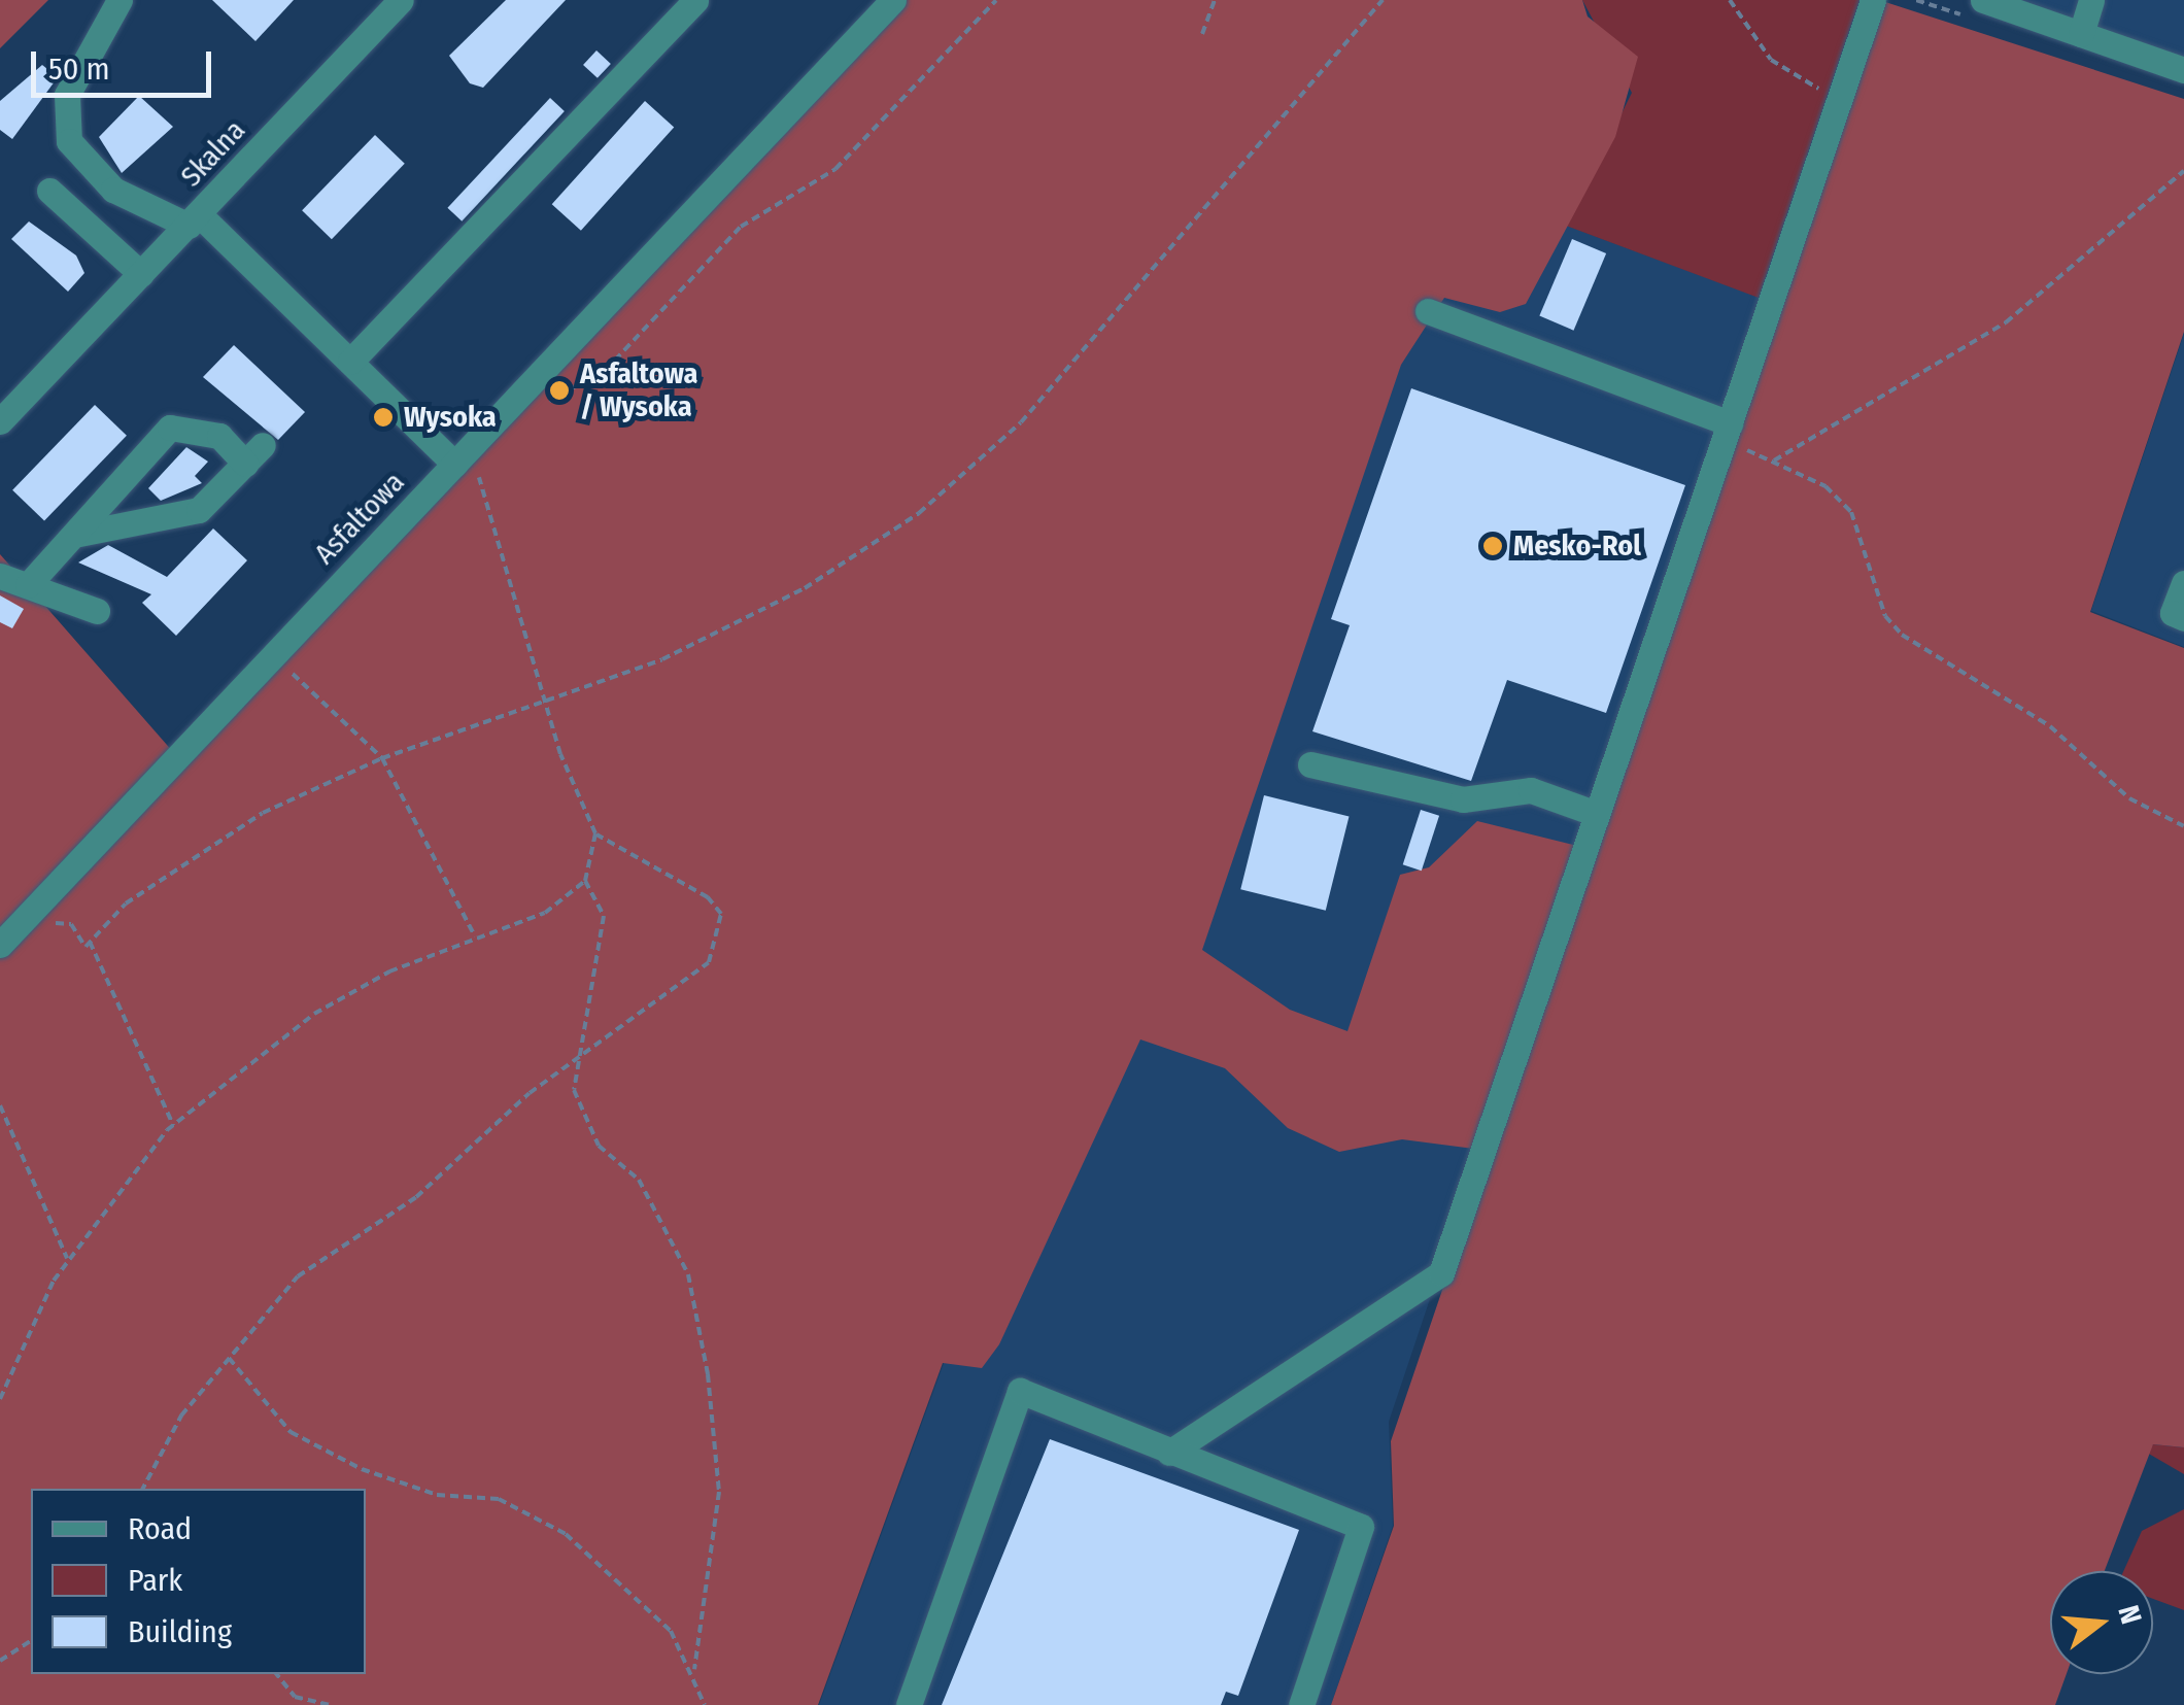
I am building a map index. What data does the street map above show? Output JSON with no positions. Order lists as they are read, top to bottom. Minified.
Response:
{"streets":{"street":["Skalna","Asfaltowa"]},"places":["Asfaltowa / Wysoka","Wysoka","Mesko-Rol"],"legend":["Road","Park","Building"],"scale_bar":"50 m","north":"right"}
